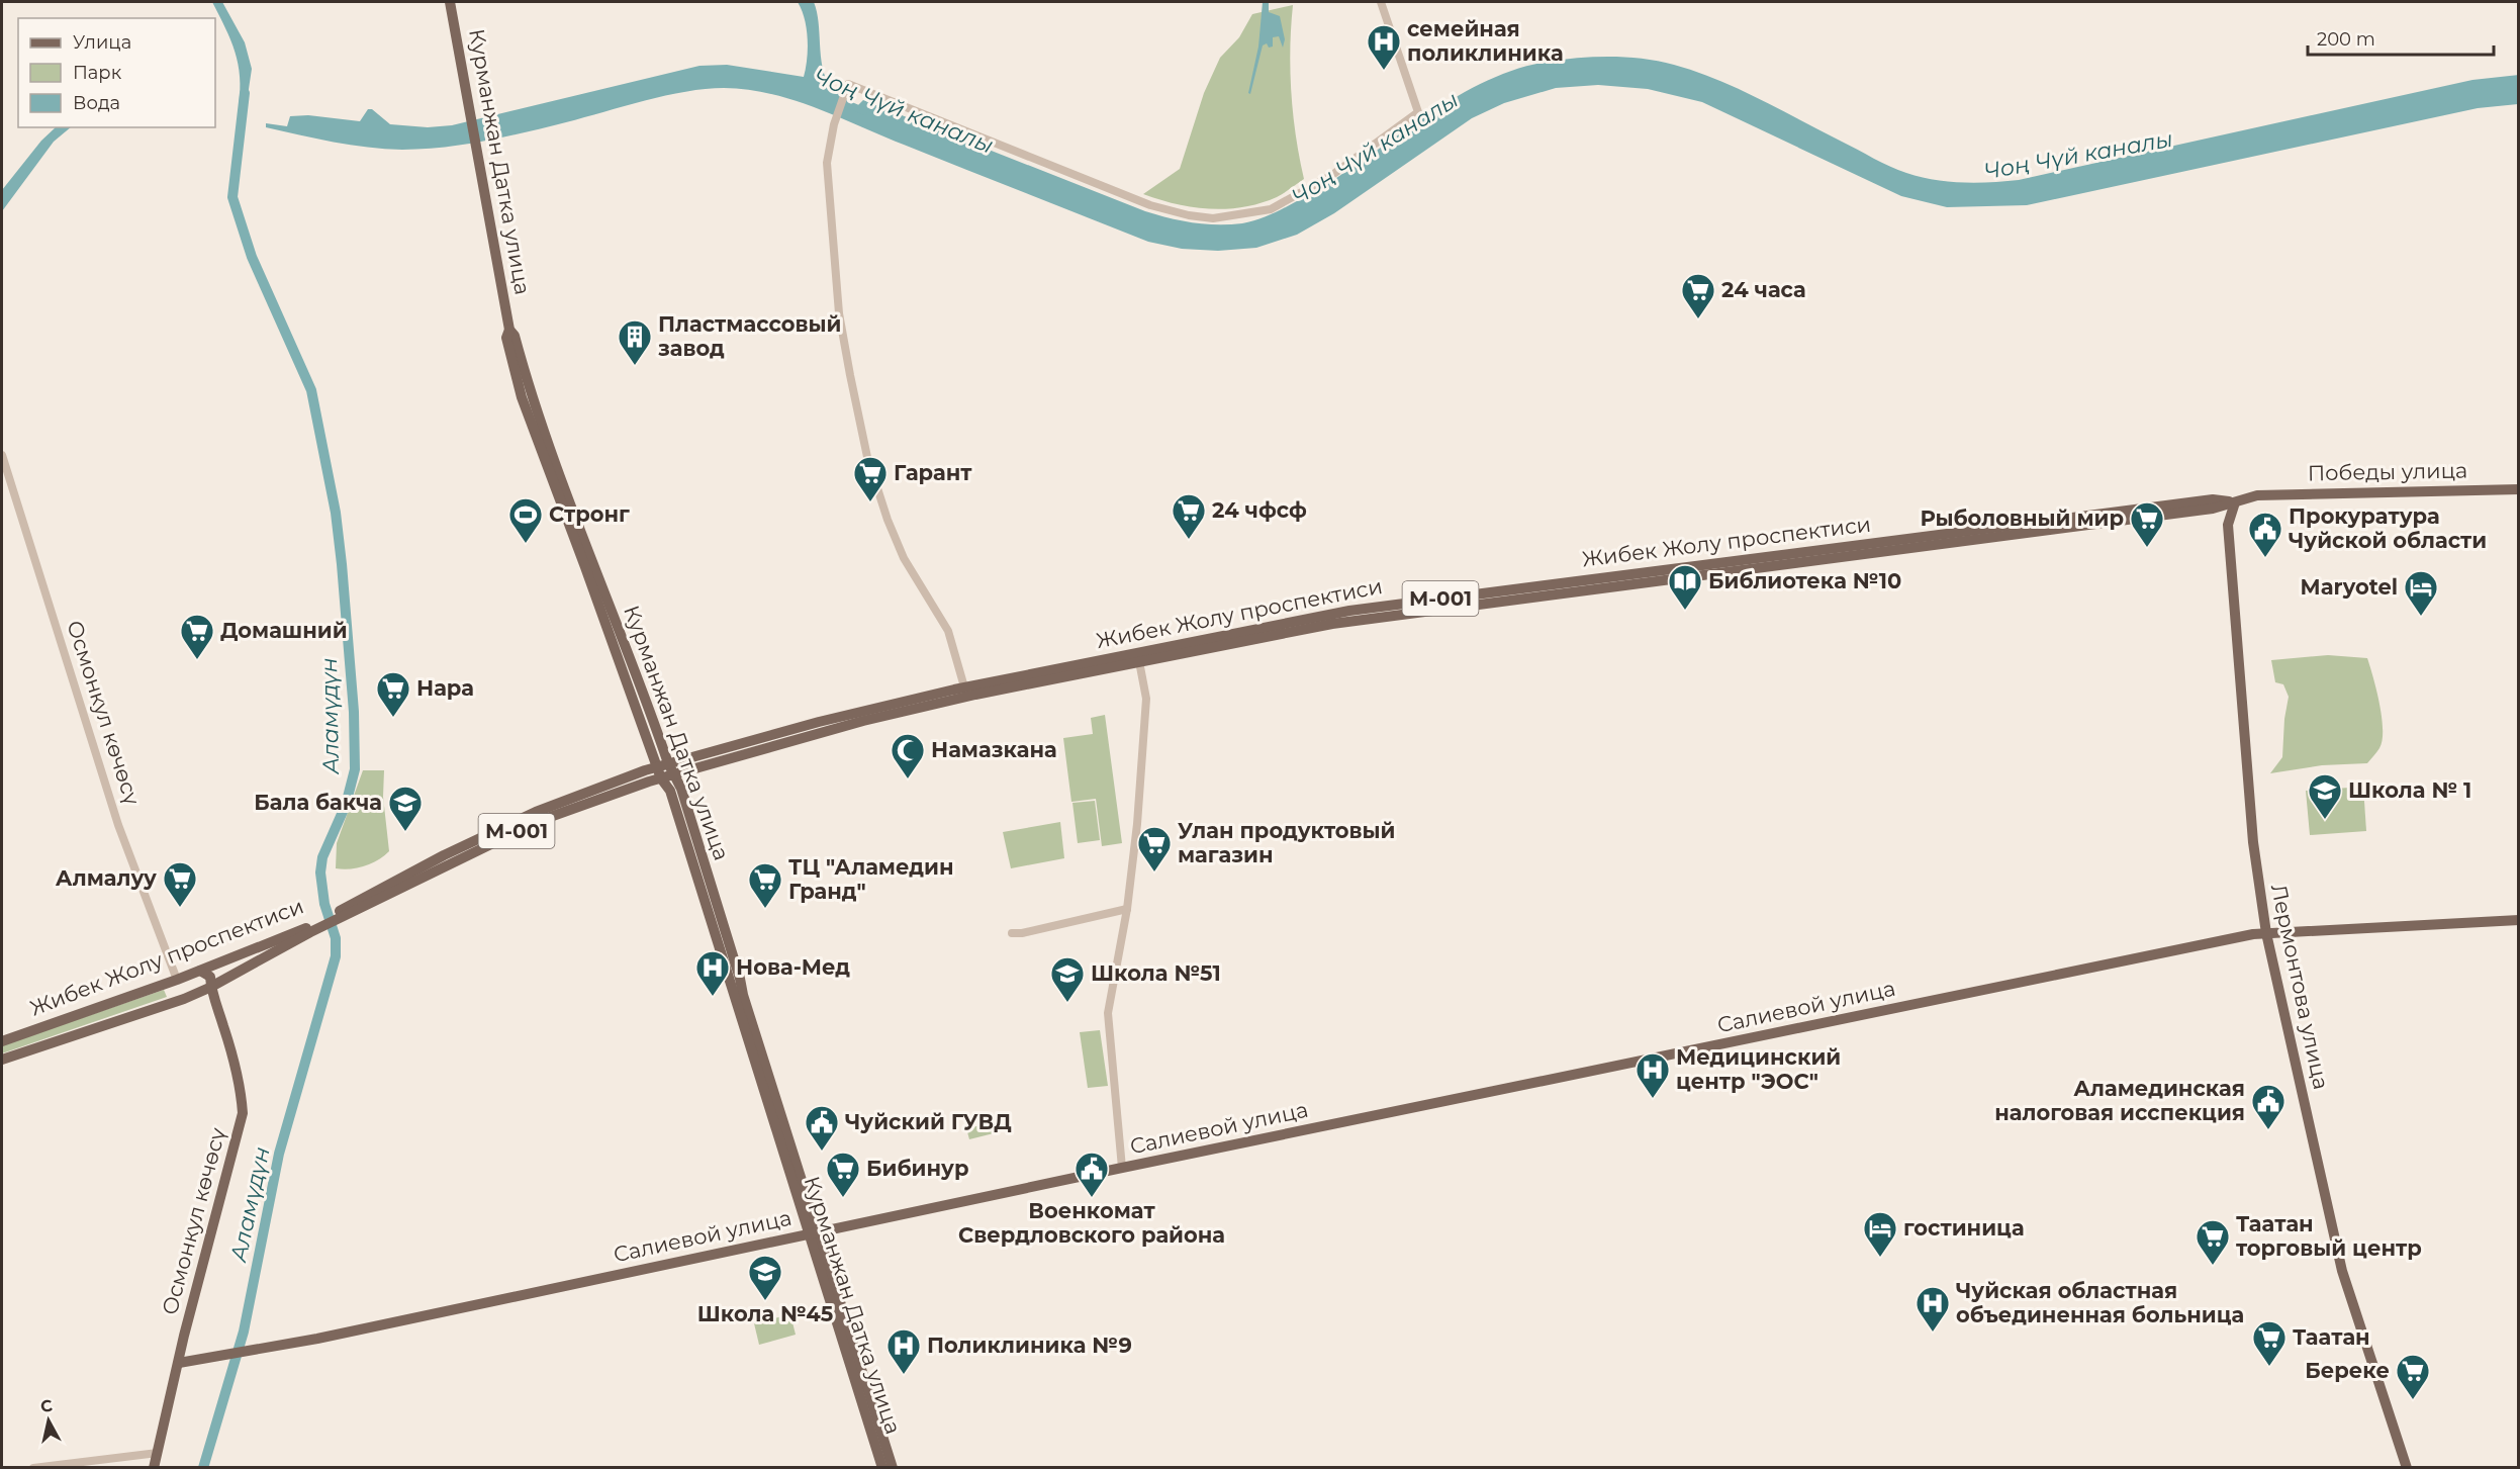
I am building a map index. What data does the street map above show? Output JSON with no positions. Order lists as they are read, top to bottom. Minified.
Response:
{"streets":{"main road":["Курманжан Датка улица","Победы улица","Жибек Жолу проспектиси","М-001","Осмонкул көчөсү","Лермонтова улица","Салиевой улица"]},"crossings":[["Курманжан Датка улица","Жибек Жолу проспектиси"],["Курманжан Датка улица","М-001"],["Курманжан Датка улица","Салиевой улица"],["Победы улица","Жибек Жолу проспектиси"],["Жибек Жолу проспектиси","М-001"],["Жибек Жолу проспектиси","Осмонкул көчөсү"],["Жибек Жолу проспектиси","Лермонтова улица"],["Осмонкул көчөсү","Салиевой улица"],["Лермонтова улица","Салиевой улица"]],"water":["Чоң Чүй каналы","Аламүдүн"],"places":{"hospital":["семейная поликлиника","Нова-Мед","Медицинский центр \"ЭОС\"","Чуйская областная объединенная больница","Поликлиника №9"],"supermarket":["24 часа","Гарант","24 чфсф","Рыболовный мир","Домашний","Нара","Улан продуктовый магазин","Алмалуу","ТЦ \"Аламедин Гранд\"","Бибинур","Таатан торговый центр","Таатан","Береке"],"building":["Пластмассовый завод"],"sports":["Стронг"],"public building":["Прокуратура Чуйской области","Аламединская налоговая исспекция","Чуйский ГУВД","Военкомат Свердловского района"],"library":["Библиотека №10"],"hotel":["Maryotel","гостиница"],"mosque":["Намазкана"],"school or university":["Школа № 1","Бала бакча","Школа №51","Школа №45"]},"legend":["Улица","Парк","Вода"],"scale_bar":"200 m","north":"top"}
